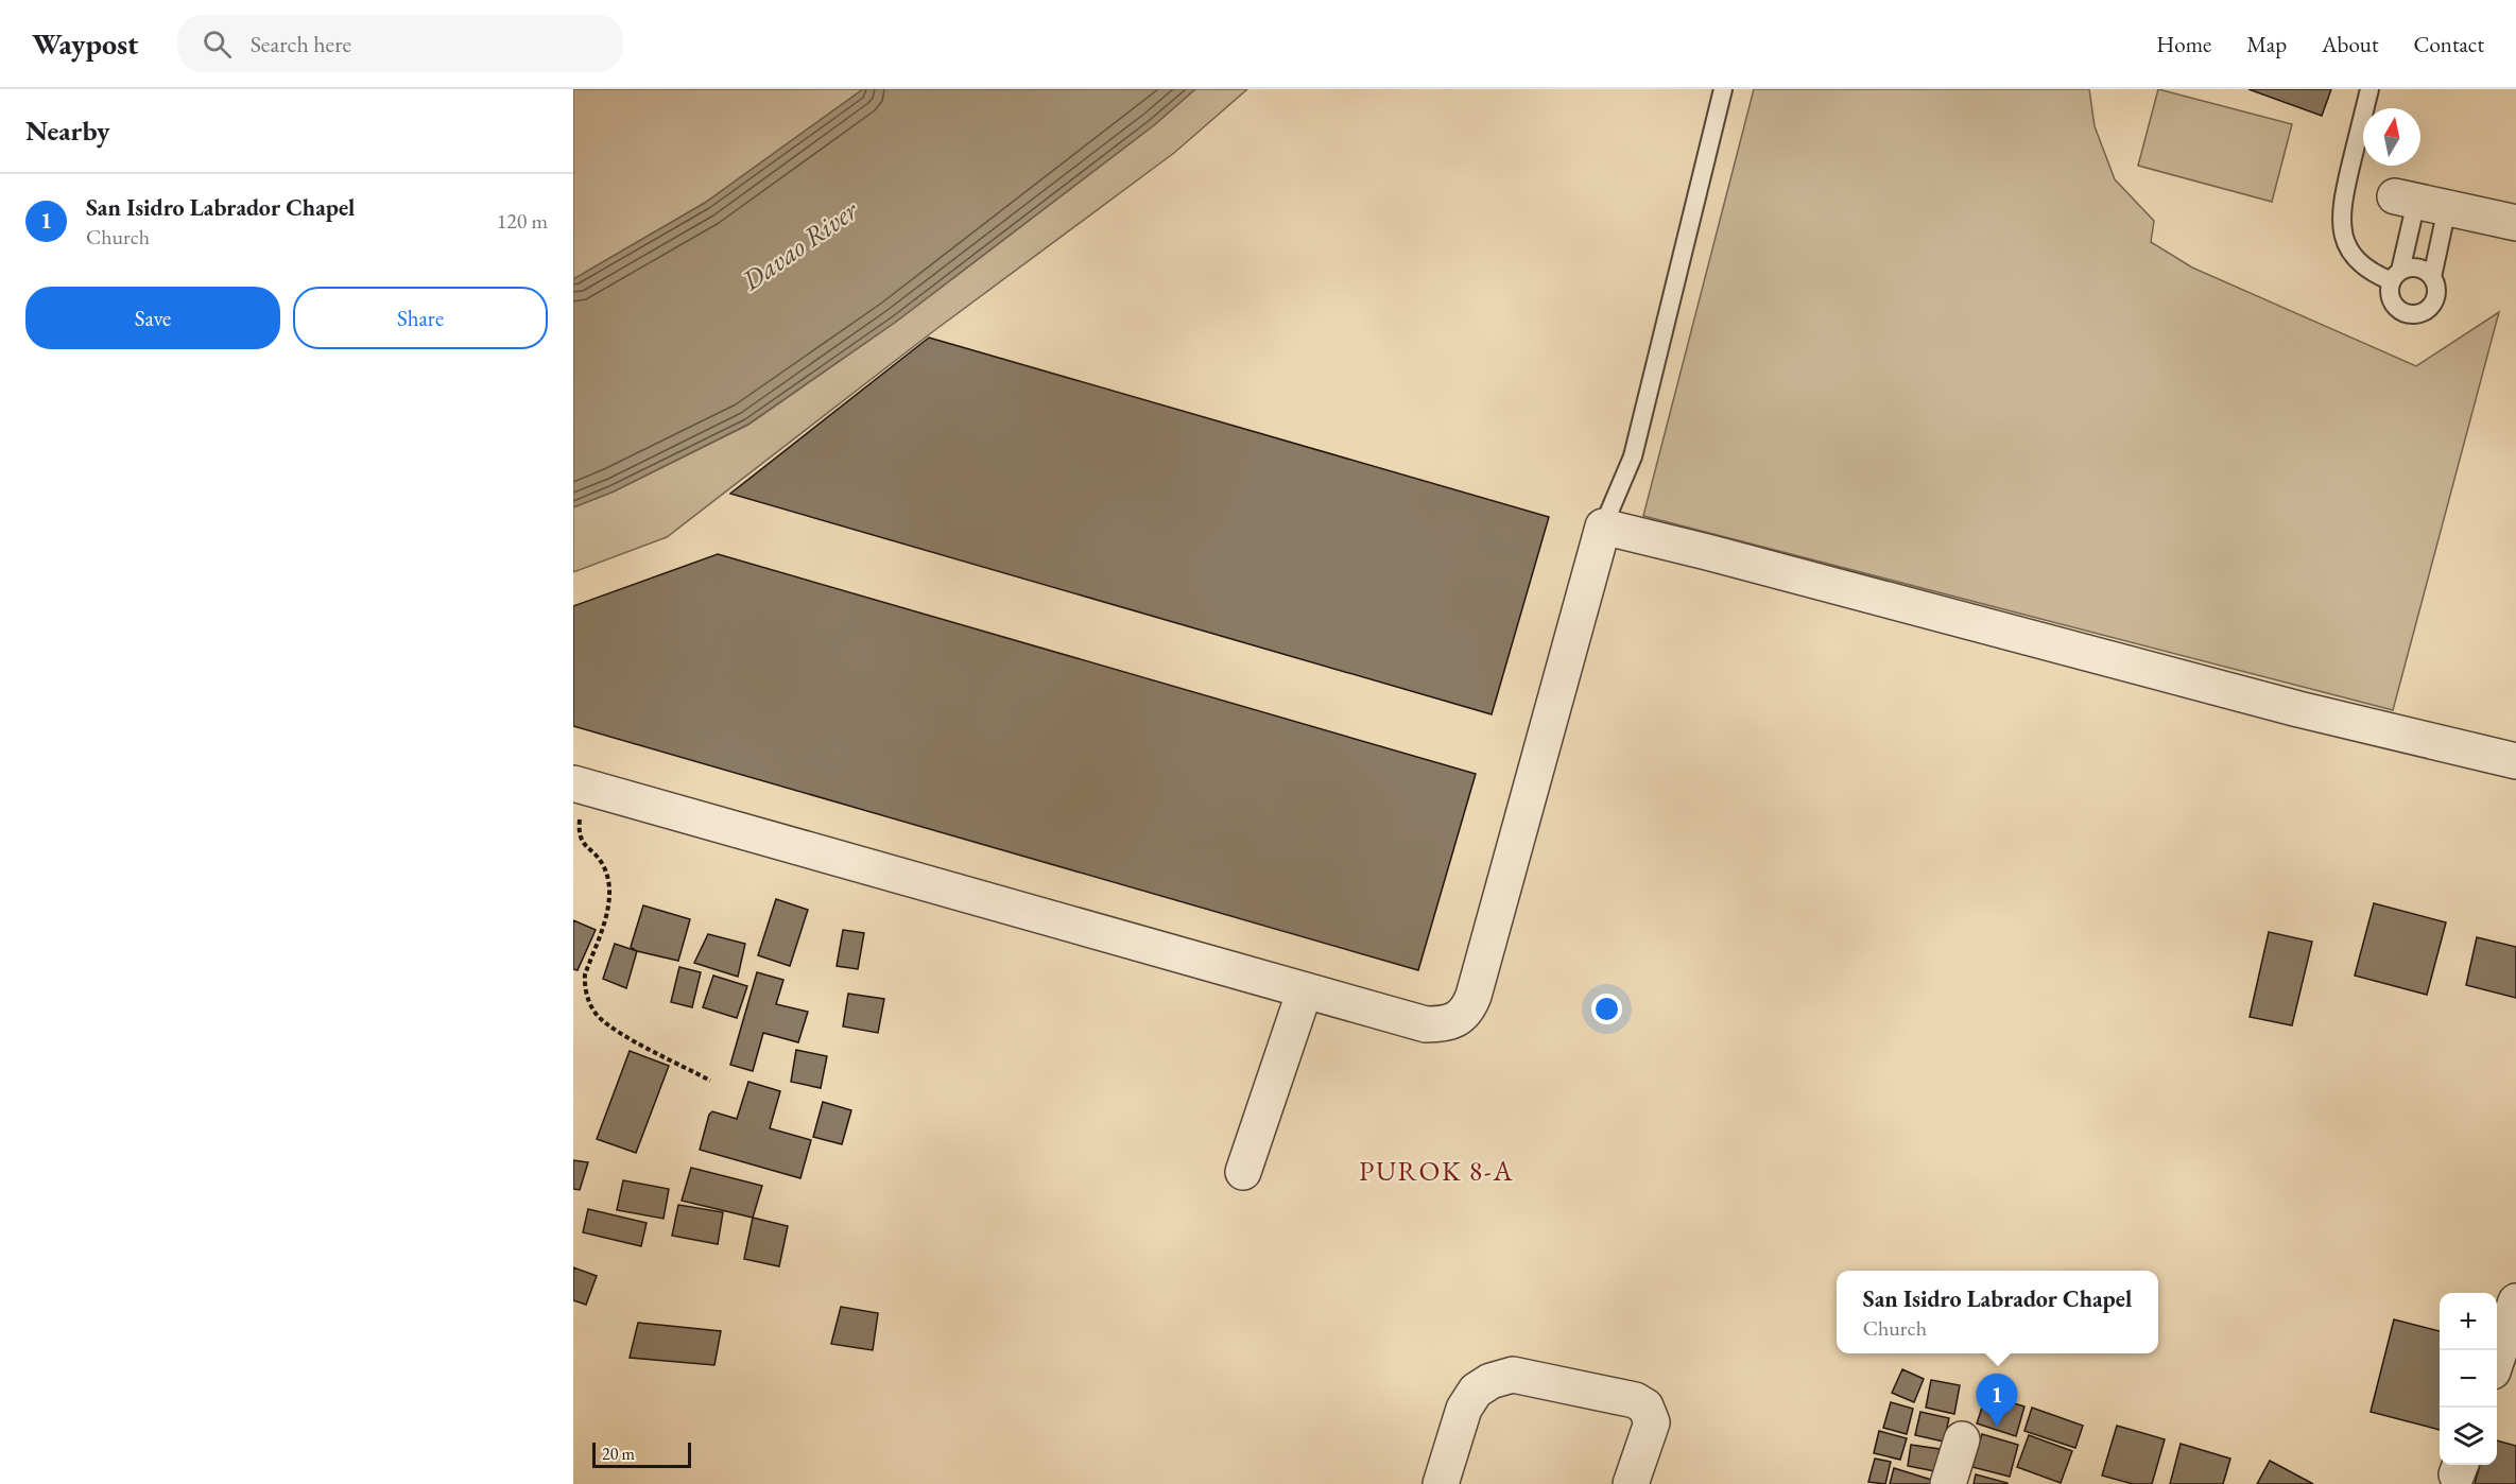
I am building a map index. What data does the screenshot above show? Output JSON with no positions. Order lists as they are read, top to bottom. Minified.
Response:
{"districts":["PUROK 8-A"],"water":["Davao River"],"scale_bar":"20 m","north":"top","page":{"header":"Waypost","search":"Search here","nav":["Home","Map","About","Contact"],"heading":"Nearby","list":[{"mark":"1","name":"San Isidro Labrador Chapel","note":"Church","value":"120 m"}],"buttons":["Save","Share"],"popup":["San Isidro Labrador Chapel","Church"],"map_buttons":["+","−"],"pins":"1","scale":"20 m"}}
